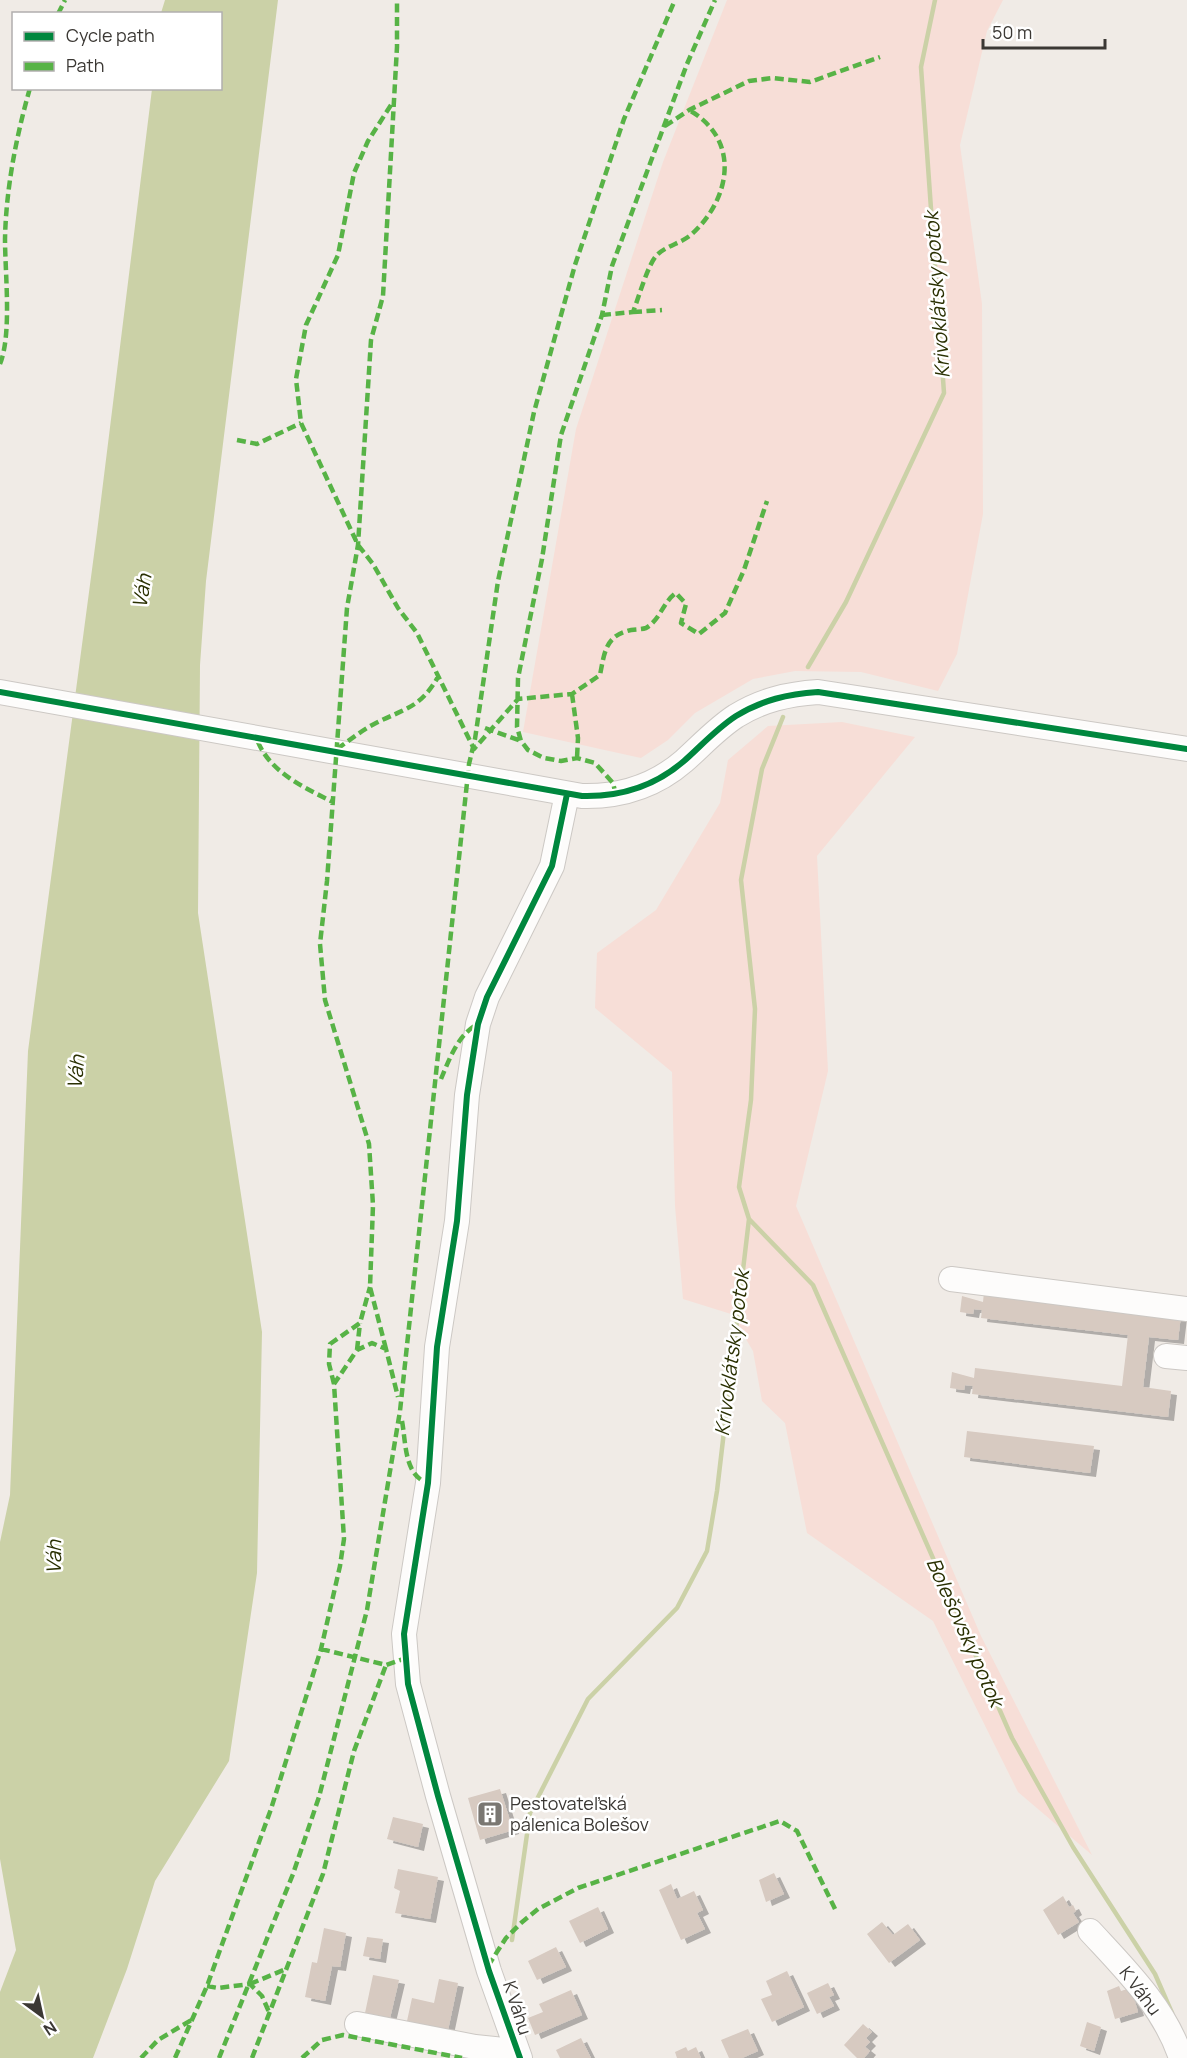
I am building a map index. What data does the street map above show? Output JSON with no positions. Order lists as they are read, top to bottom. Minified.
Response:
{"streets":{"street":["K Váhu"]},"water":["Krivoklátsky potok","Váh","Bolešovský potok"],"places":{"building":["Pestovateľská pálenica Bolešov"]},"legend":["Cycle path","Path"],"scale_bar":"50 m","north":"bottom right"}
